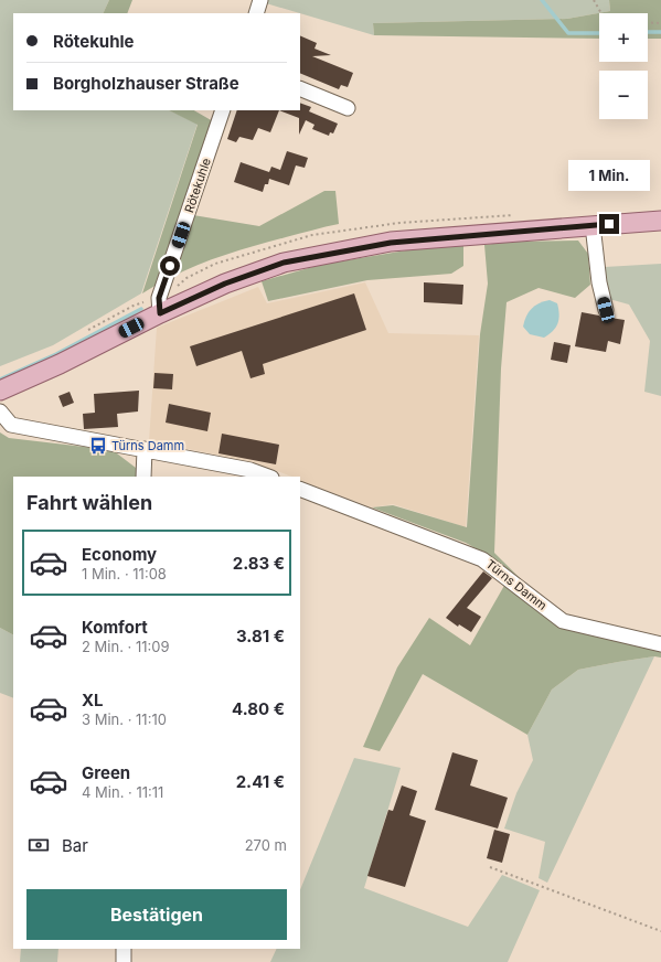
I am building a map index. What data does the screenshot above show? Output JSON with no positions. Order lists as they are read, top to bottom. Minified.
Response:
{"streets":{"street":["Rötekuhle","Türns Damm"]},"places":{"bus stop":["Türns Damm"]},"page":{"map_buttons":["+","−"],"banner":["Rötekuhle","Borgholzhauser Straße"],"bubble":"1 Min.","heading":"Fahrt wählen","list":[{"name":"Economy","note":"1 Min. · 11:08","value":"2.83 €"},{"name":"Komfort","note":"2 Min. · 11:09","value":"3.81 €"},{"name":"XL","note":"3 Min. · 11:10","value":"4.80 €"},{"name":"Green","note":"4 Min. · 11:11","value":"2.41 €"}],"pay":["Bar","270 m"],"buttons":"Bestätigen"}}
